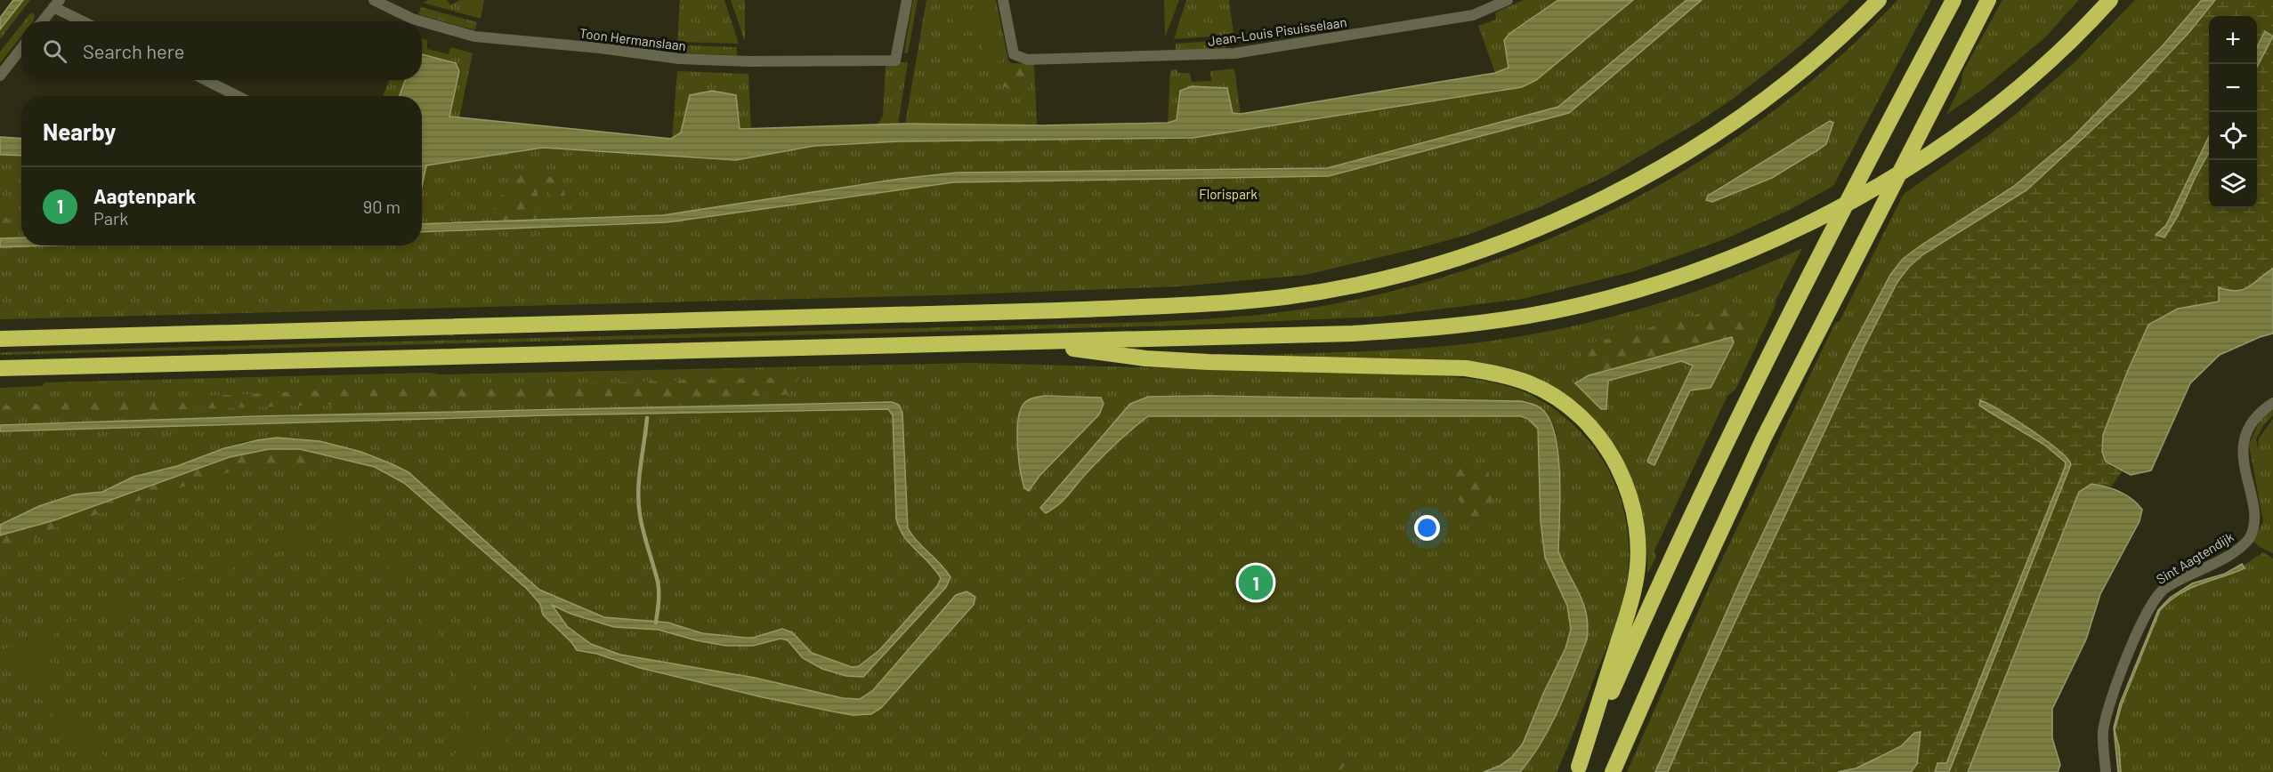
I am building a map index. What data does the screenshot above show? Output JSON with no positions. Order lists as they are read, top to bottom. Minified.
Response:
{"streets":{"street":["Jean-Louis Pisuisselaan","Toon Hermanslaan","Sint Aagtendijk"]},"parks":["Florispark"],"page":{"map_buttons":["+","−"],"search":"Search here","heading":"Nearby","list":[{"mark":"1","name":"Aagtenpark","note":"Park","value":"90 m"}],"pins":"1"}}
